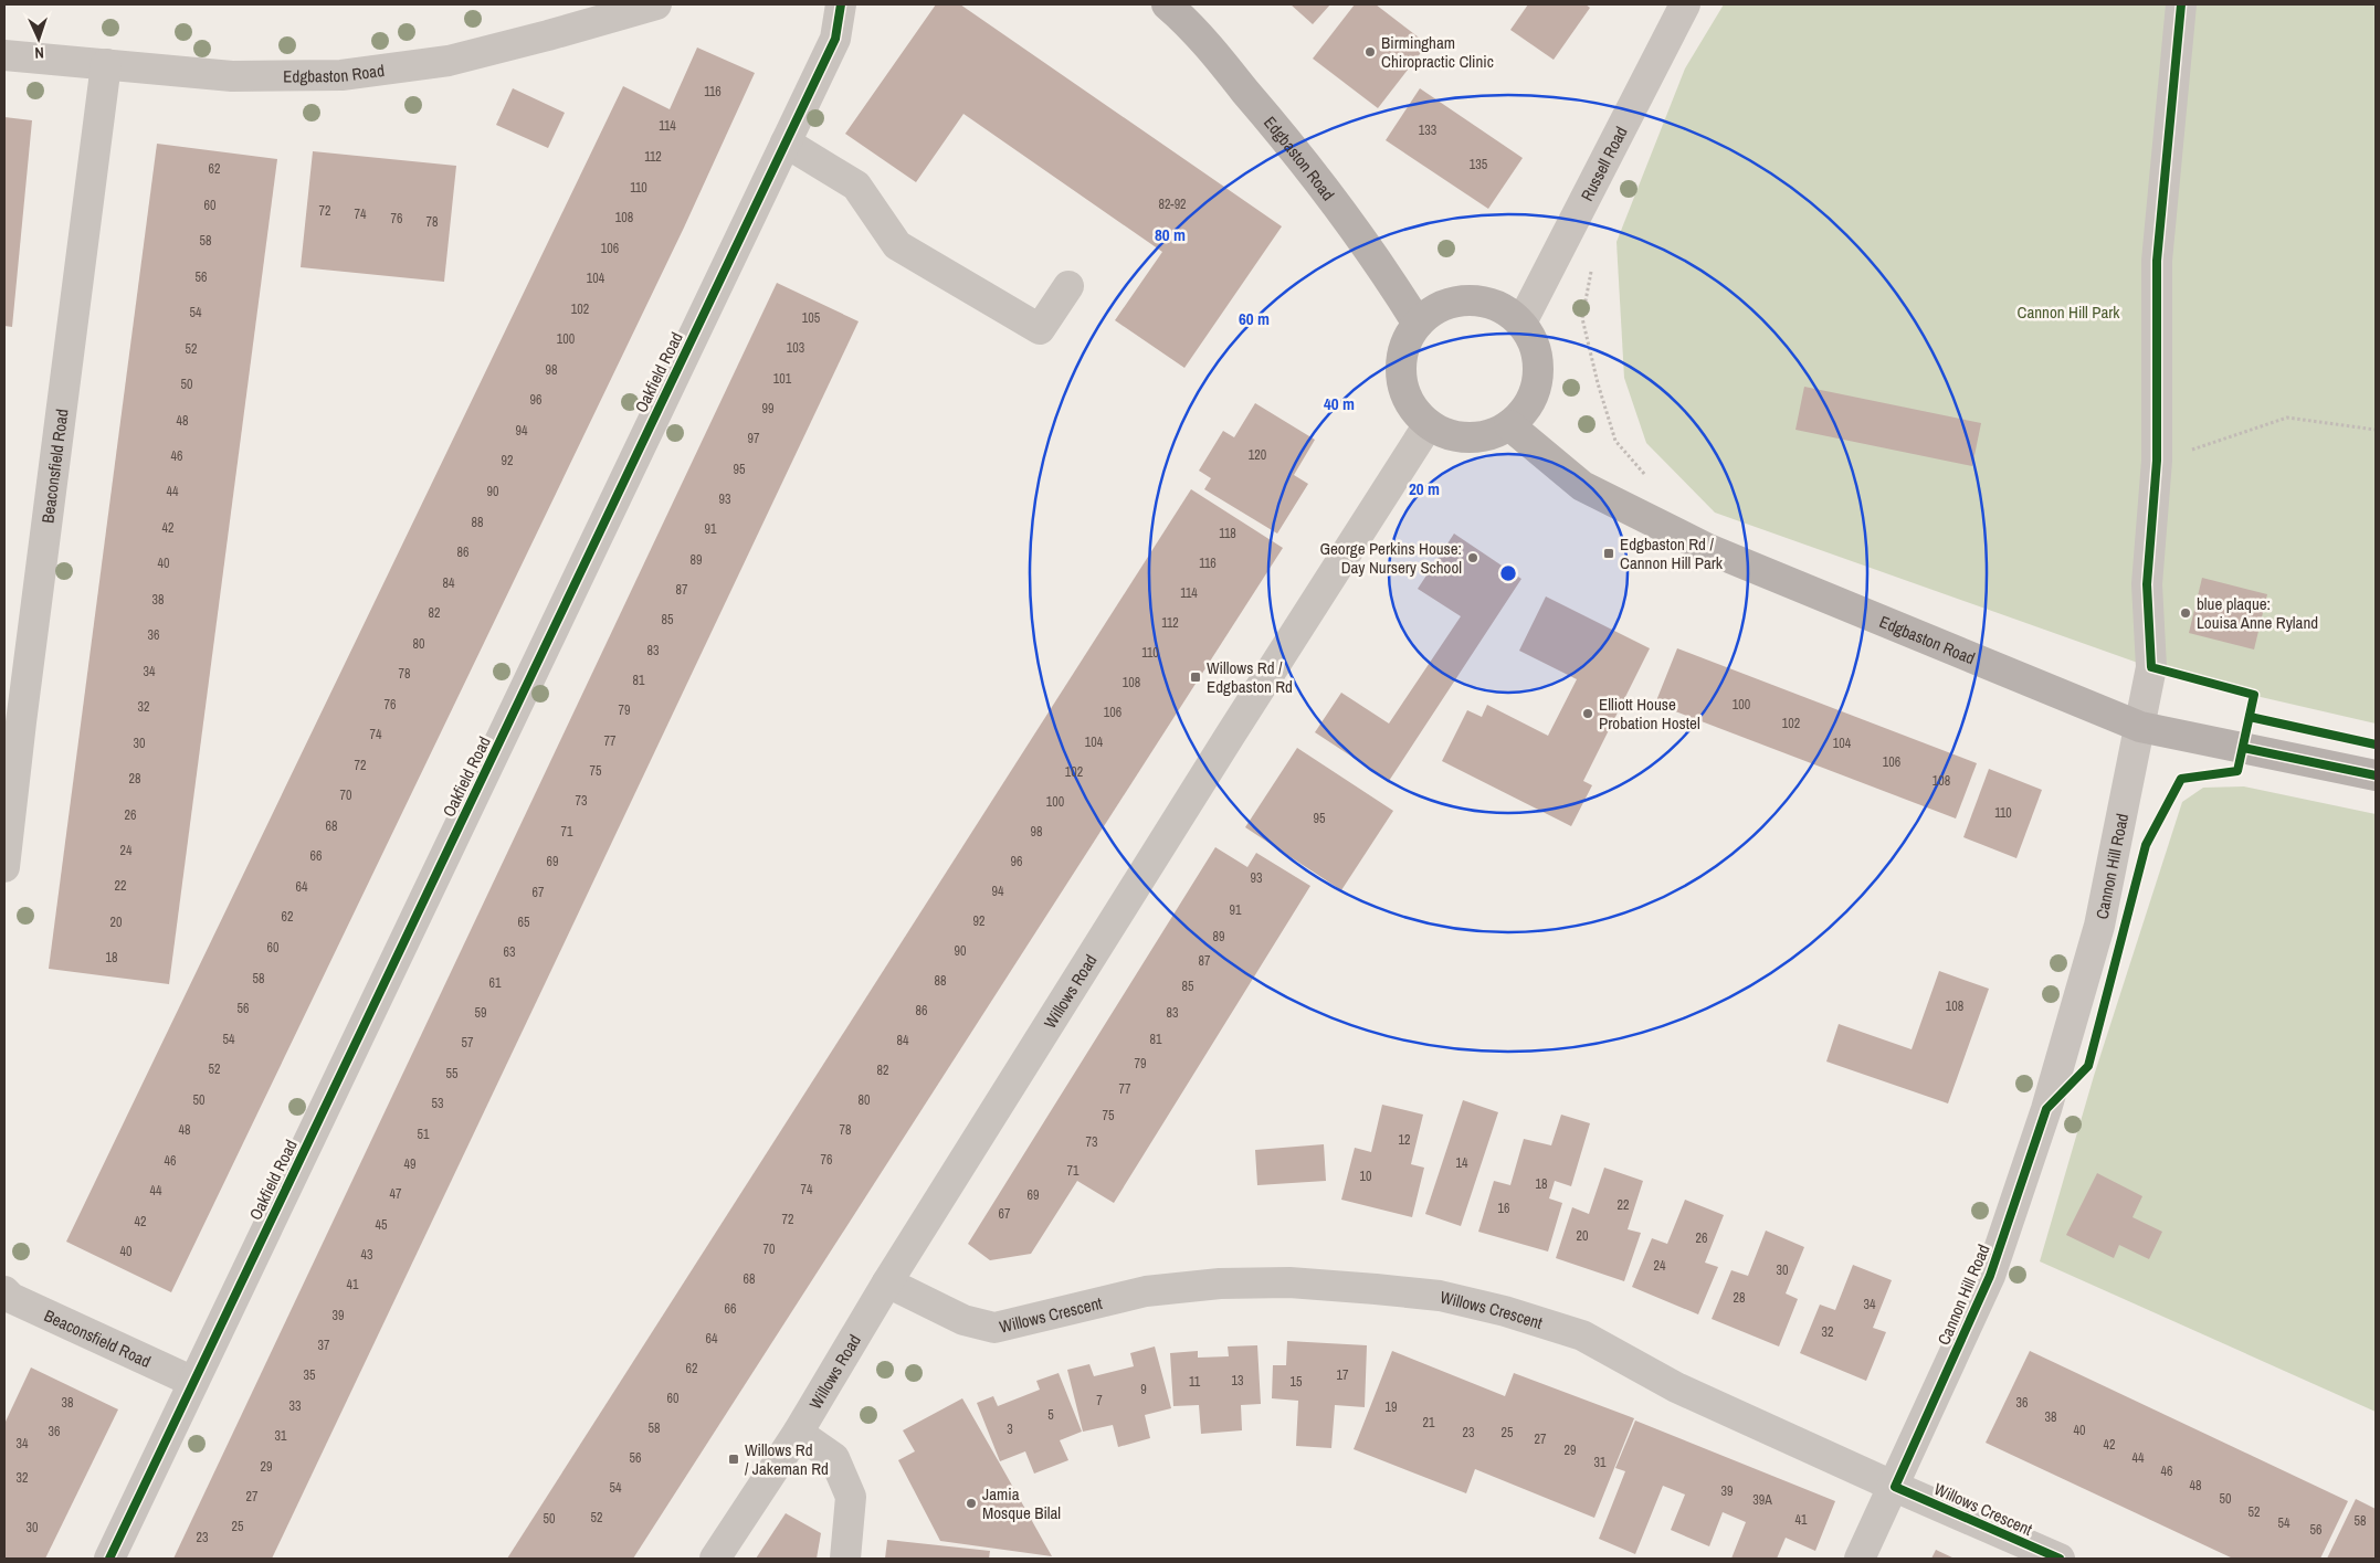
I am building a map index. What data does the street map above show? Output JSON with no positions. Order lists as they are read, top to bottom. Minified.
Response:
{"streets":{"main road":["Edgbaston Road"],"street":["Russell Road","Oakfield Road","Beaconsfield Road","Cannon Hill Road","Willows Road","Willows Crescent"]},"crossings":[["Edgbaston Road","Russell Road"],["Edgbaston Road","Beaconsfield Road"],["Edgbaston Road","Cannon Hill Road"],["Edgbaston Road","Willows Road"],["Russell Road","Willows Road"],["Oakfield Road","Beaconsfield Road"],["Cannon Hill Road","Willows Crescent"],["Willows Road","Willows Crescent"]],"parks":["Cannon Hill Park"],"places":{"other":["Birmingham Chiropractic Clinic","George Perkins House: Day Nursery School","blue plaque: Louisa Anne Ryland","Elliott House Probation Hostel","Jamia Mosque Bilal"],"transit":["Edgbaston Rd / Cannon Hill Park","Willows Rd / Edgbaston Rd","Willows Rd / Jakeman Rd"]},"house_numbers":["116","114","133","112","135","62","110","82-92","60","72","74","108","76","78","58","106","56","104","102","54","105","100","103","52","98","101","50","96","99","48","94","97","120","46","92","95","44","90","93","88","42","91","118","86","89","40","116","84","87","114","38","82","85","112","36","80","83","110","34","78","81","108","76","100","32","79","106","102","74","77","104","30","104","106","72","75","102","28","108","70","73","100","110","26","95","68","71","98","24","66","69","96","93","22","64","94","67","91","62","92","20","65","89","60","90","63","18","87","58","88","61","85","108","56","86","59","83","54","81","84","57","79","52","82","55","77","50","80","53","75","48","78","51","12","73","76","46","14","49","71","10","18","74","44","47","69","22","16","67","72","42","45","20","26","70","40","43","24","30","68","41","28","34","66","39","32","64","37","62","35","17","13","11","15","9","60","7","38","36","33","19","5","38","21","58","3","40","36","23","25","31","27","34","42","29","56","44","31","29","46","32","48","54","39","27","50","39A","52","52","50","41","58","54","25","30","56","23"],"north":"bottom","rings":["80 m","60 m","40 m","20 m"]}
